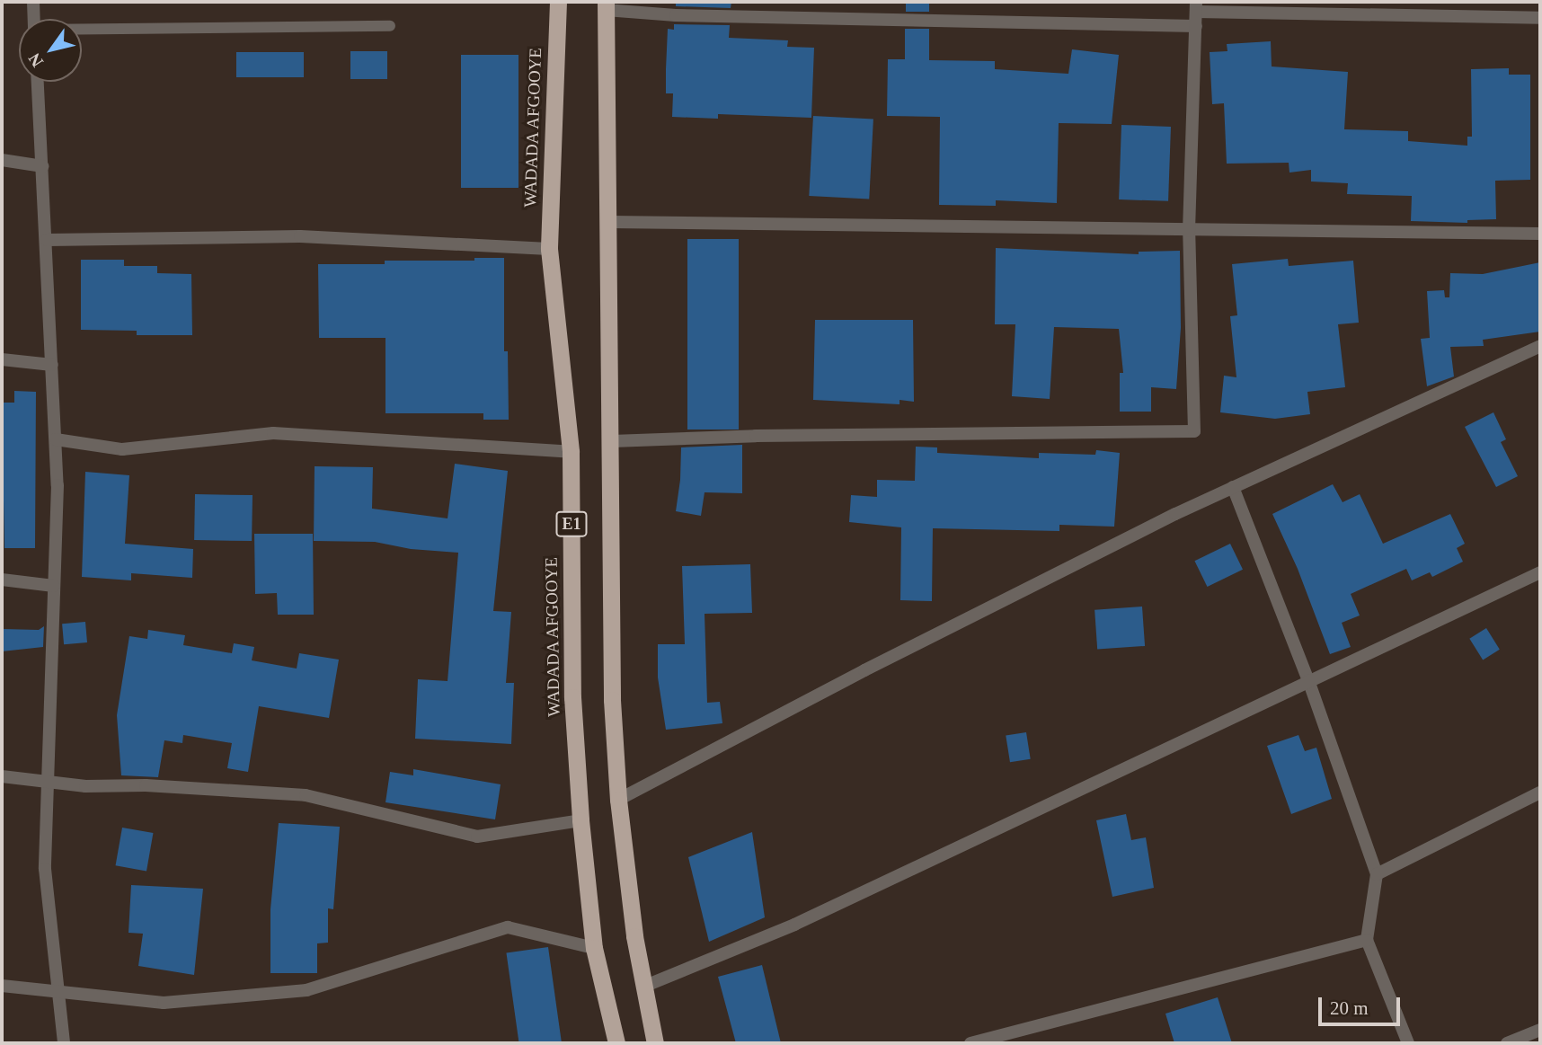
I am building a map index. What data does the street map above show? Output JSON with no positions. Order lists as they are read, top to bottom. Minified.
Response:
{"streets":{"highway":["WADADA AFGOOYE","E1"]},"scale_bar":"20 m","north":"bottom left"}
